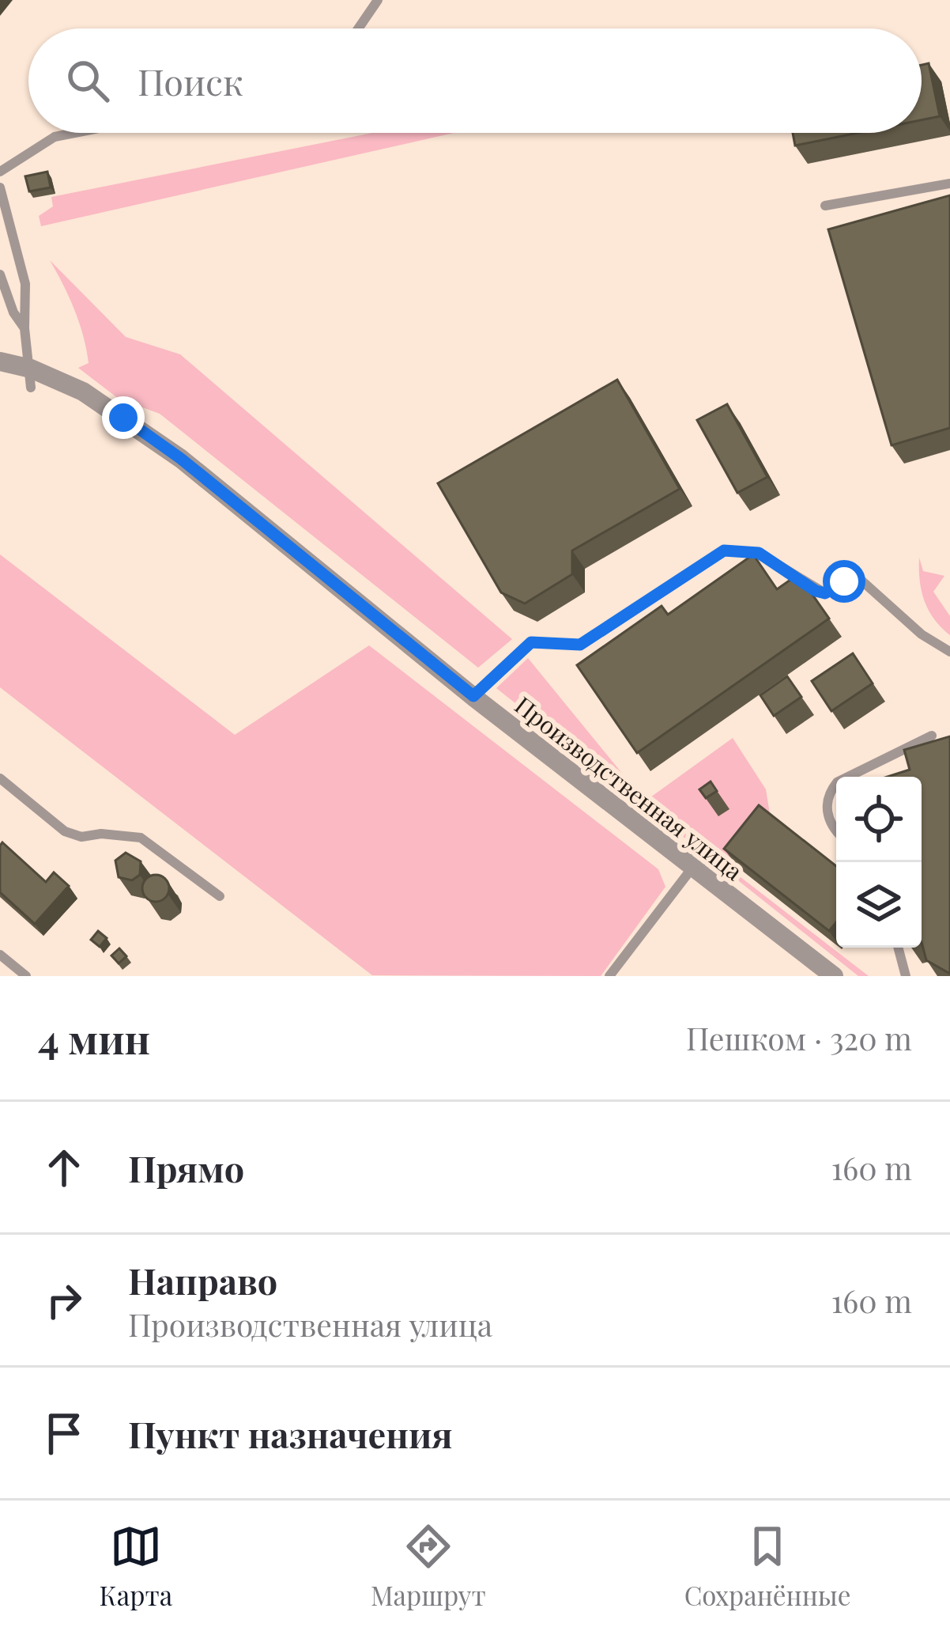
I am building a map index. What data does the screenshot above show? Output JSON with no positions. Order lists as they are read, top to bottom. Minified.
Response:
{"streets":{"street":["Производственная улица"]},"page":{"search":"Поиск","heading":["4 мин","Пешком · 320 m"],"list":[["Прямо","160 m"],["Направо","Производственная улица","160 m"],"Пункт назначения"],"nav":["Карта","Маршрут","Сохранённые"]}}
